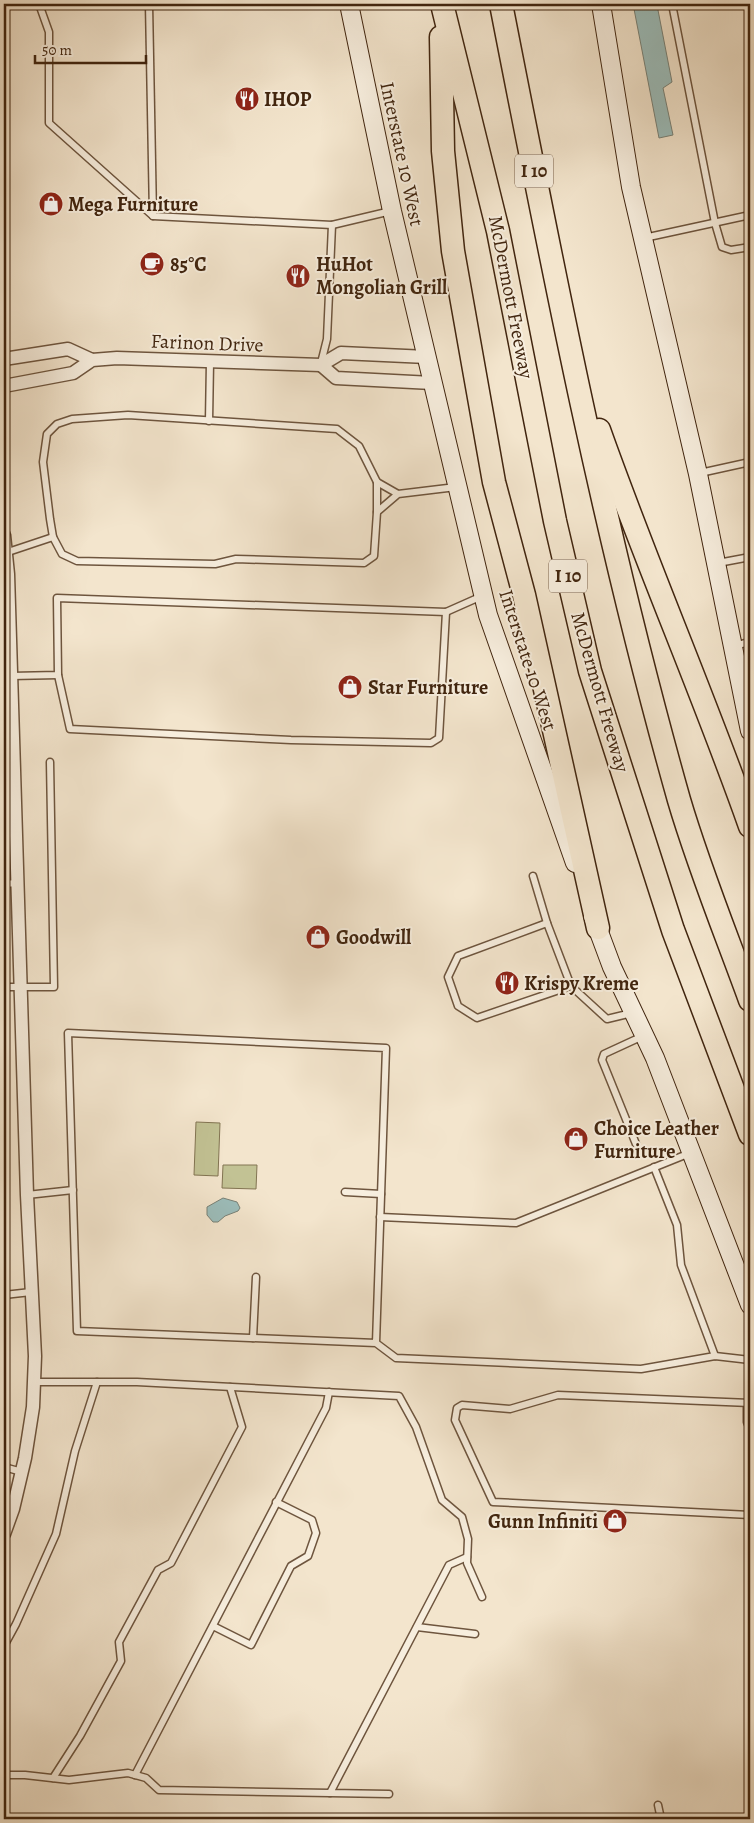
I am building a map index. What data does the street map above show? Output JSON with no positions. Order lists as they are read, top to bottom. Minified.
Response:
{"streets":{"highway":["I 10","McDermott Freeway"],"main road":["Interstate 10 West"],"street":["Farinon Drive"]},"places":{"restaurant":["IHOP","HuHot Mongolian Grill","Krispy Kreme"],"shop":["Mega Furniture","Star Furniture","Goodwill","Choice Leather Furniture","Gunn Infiniti"],"cafe":["85°C"]},"scale_bar":"50 m"}
